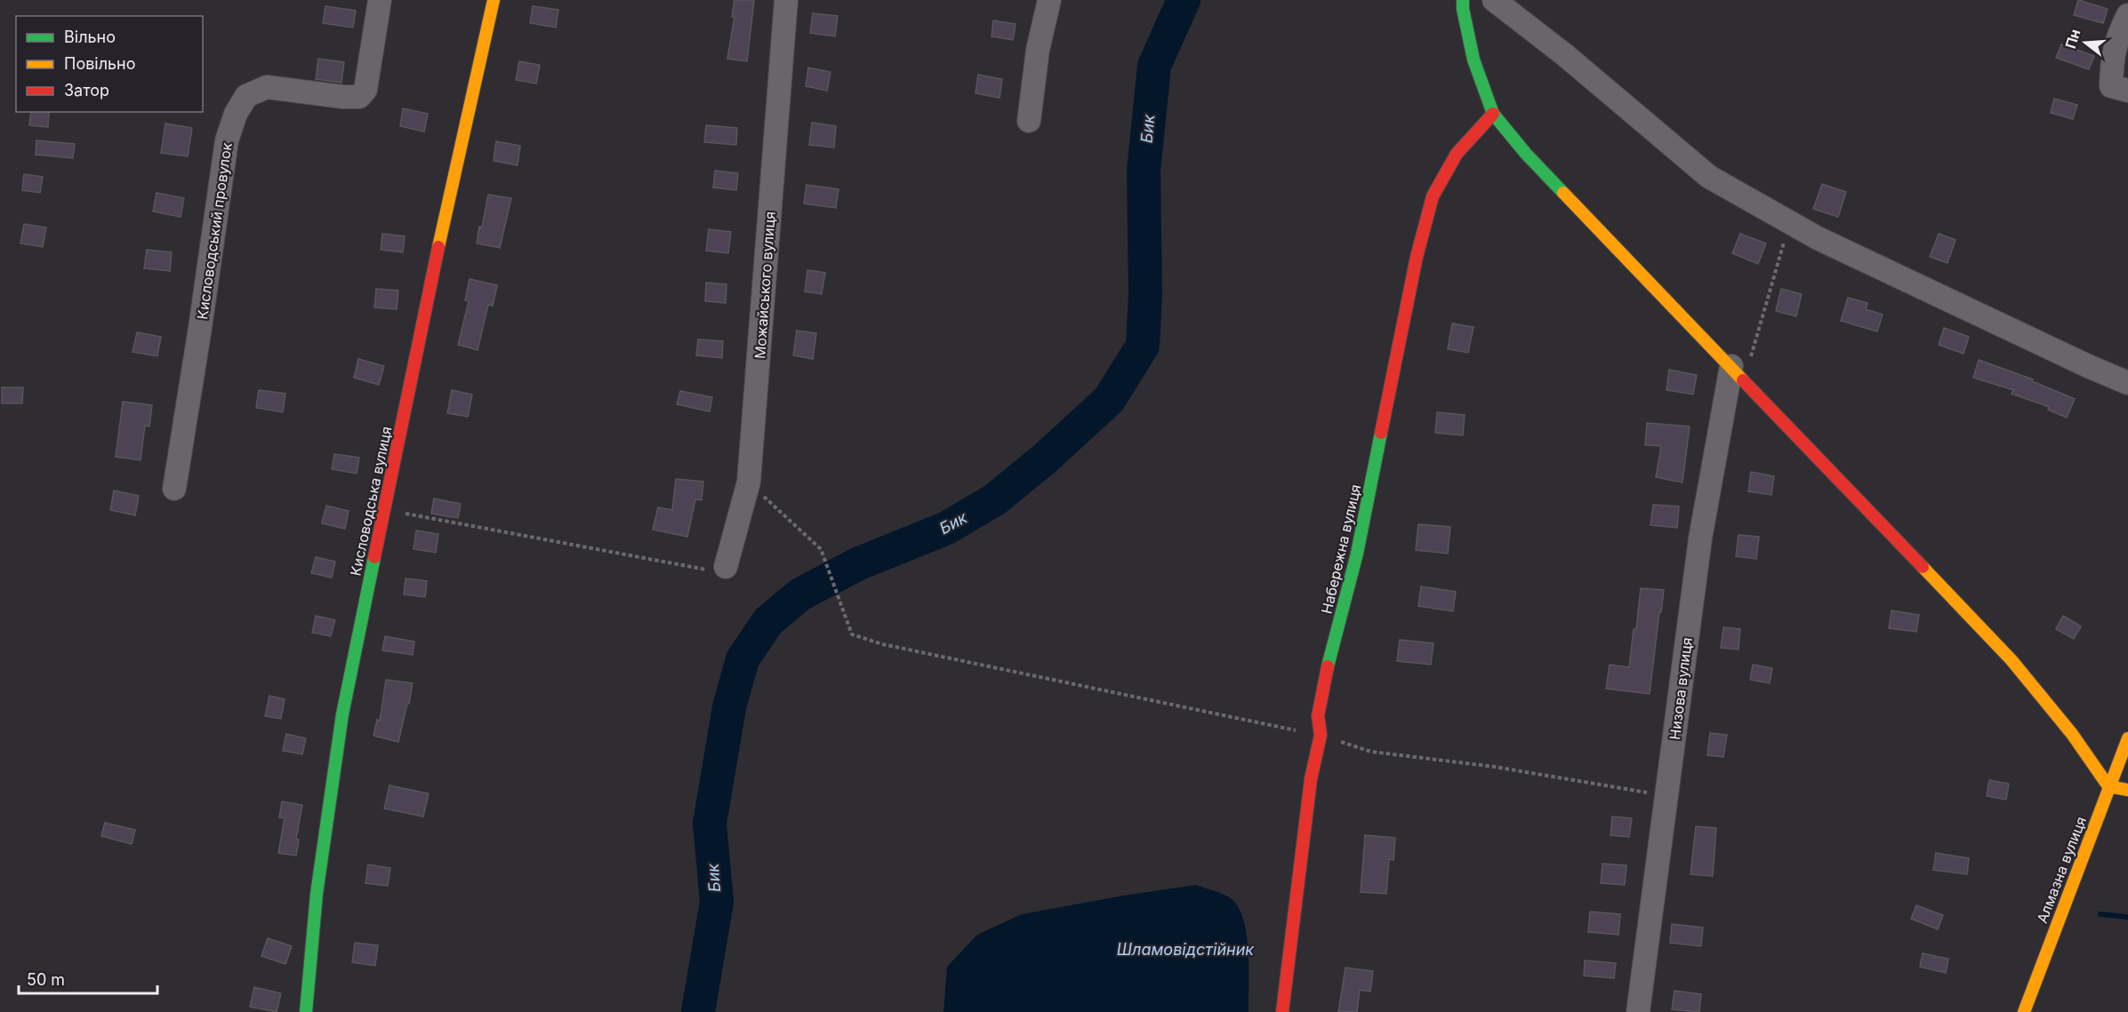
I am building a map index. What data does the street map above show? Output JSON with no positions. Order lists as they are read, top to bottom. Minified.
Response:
{"streets":{"street":["Кисловодський провулок","Можайського вулиця","Кисловодська вулиця","Набережна вулиця","Низова вулиця","Алмазна вулиця"]},"water":["Бик","Шламовідстійник"],"legend":["Вільно","Повільно","Затор"],"scale_bar":"50 m","north":"left"}
